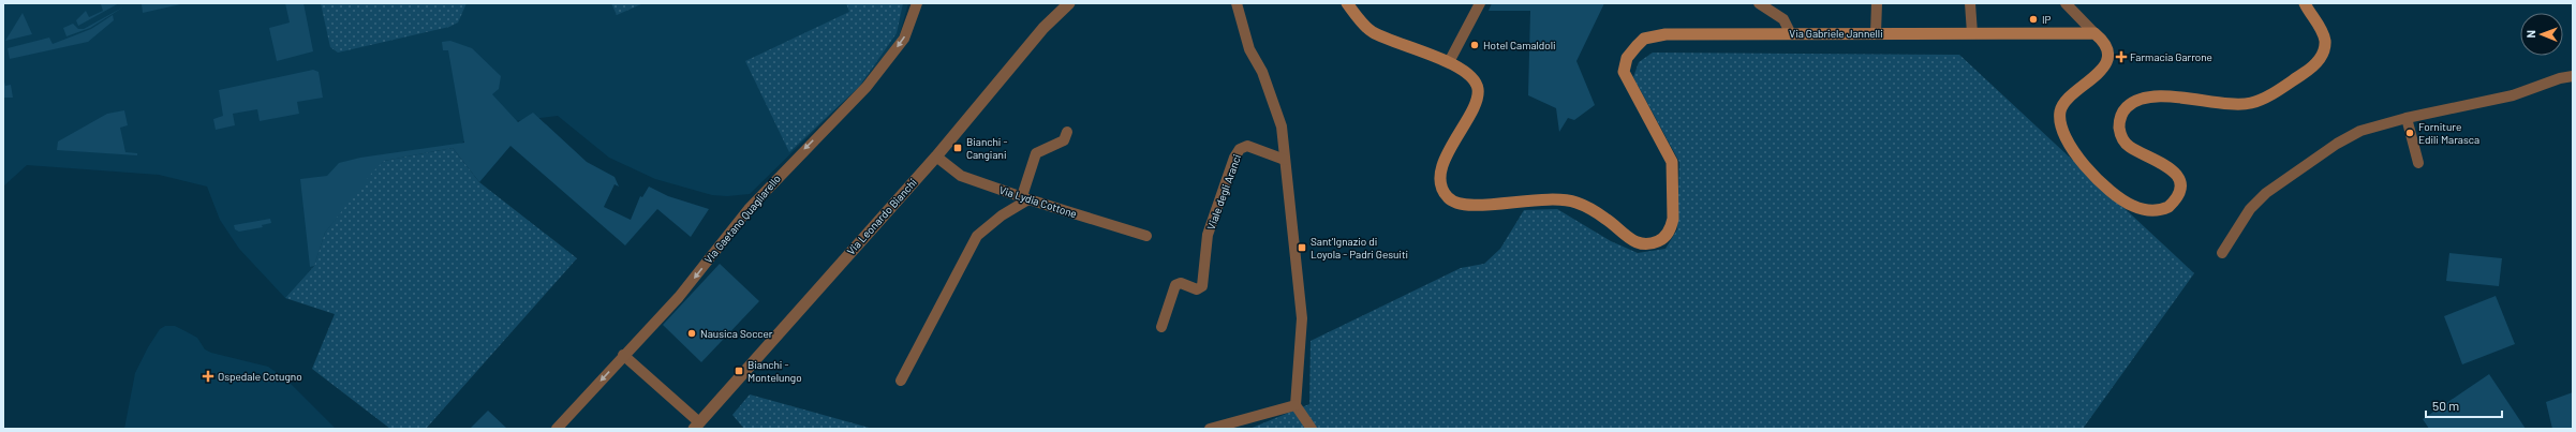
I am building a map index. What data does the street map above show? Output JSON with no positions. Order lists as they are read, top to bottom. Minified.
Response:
{"streets":{"main road":["Via Gabriele Jannelli"],"street":["Viale degli Aranci","Via Lydia Cottone","Via Leonardo Bianchi","Via Gaetano Quagliarello"]},"crossings":[["Via Lydia Cottone","Via Leonardo Bianchi"]],"one_way":["Via Gaetano Quagliarello"],"places":{"other":["IP","Hotel Camaldoli","Forniture Edili Marasca","Nausica Soccer"],"health":["Farmacia Garrone","Ospedale Cotugno"],"transit":["Bianchi - Cangiani","Sant'Ignazio di Loyola - Padri Gesuiti","Bianchi - Montelungo"]},"scale_bar":"50 m","north":"left"}
